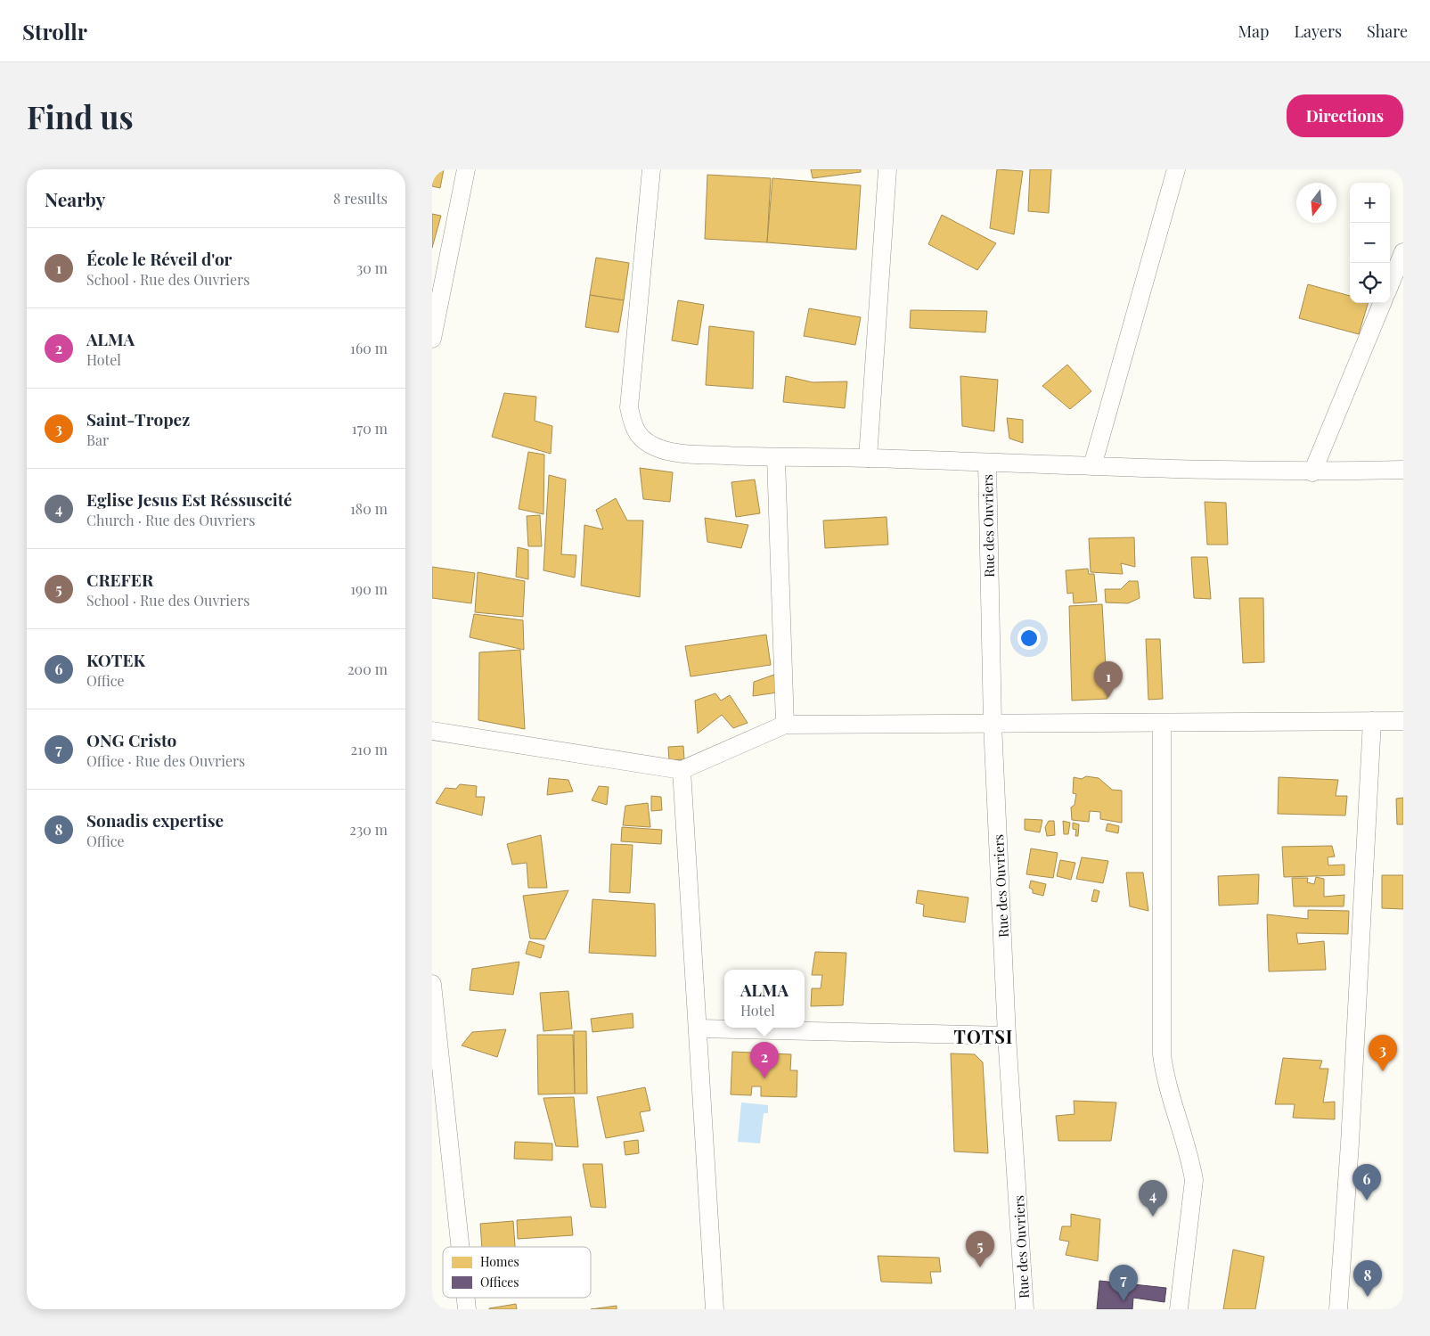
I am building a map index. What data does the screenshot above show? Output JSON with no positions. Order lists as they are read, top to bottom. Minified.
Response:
{"streets":{"street":["Rue des Ouvriers"]},"districts":["TOTSI"],"legend":["Homes","Offices"],"north":"bottom","page":{"header":"Strollr","nav":["Map","Layers","Share"],"buttons":"Directions","title":"Find us","heading":["Nearby","8 results"],"map_buttons":["+","−"],"list":[{"mark":"1","name":"École le Réveil d'or","note":"School · Rue des Ouvriers","value":"30 m"},{"mark":"2","name":"ALMA","note":"Hotel","value":"160 m"},{"mark":"3","name":"Saint-Tropez","note":"Bar","value":"170 m"},{"mark":"4","name":"Eglise Jesus Est Réssuscité","note":"Church · Rue des Ouvriers","value":"180 m"},{"mark":"5","name":"CREFER","note":"School · Rue des Ouvriers","value":"190 m"},{"mark":"6","name":"KOTEK","note":"Office","value":"200 m"},{"mark":"7","name":"ONG Cristo","note":"Office · Rue des Ouvriers","value":"210 m"},{"mark":"8","name":"Sonadis expertise","note":"Office","value":"230 m"}],"pins":["1","3","2","6","4","5","8","7"],"popup":["ALMA","Hotel"]}}
